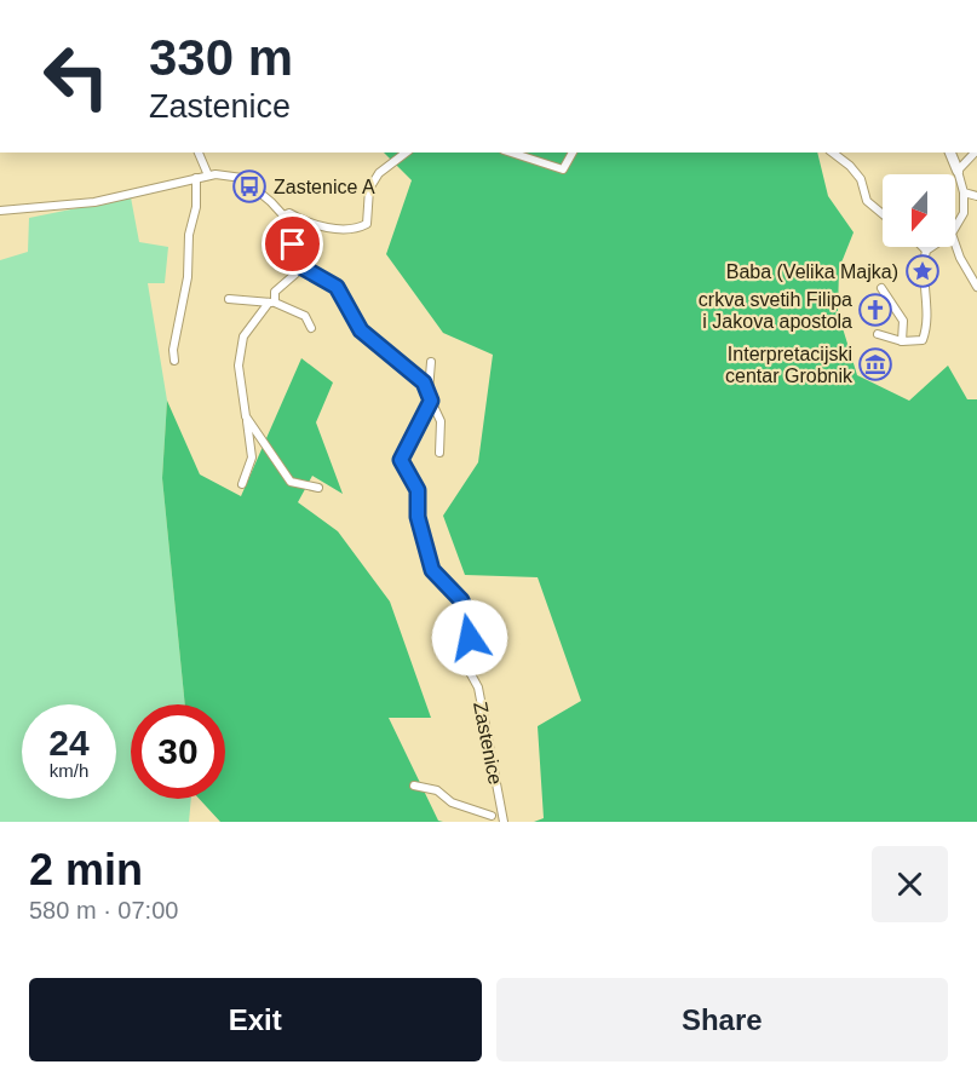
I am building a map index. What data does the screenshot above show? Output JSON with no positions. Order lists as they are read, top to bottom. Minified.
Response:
{"streets":{"street":["Zastenice"]},"places":{"bus stop":["Zastenice A"],"place":["Baba (Velika Majka)"],"church":["crkva svetih Filipa i Jakova apostola"],"museum":["Interpretacijski centar Grobnik"]},"north":"bottom","page":{"turn":["330 m","Zastenice"],"speed":"24 km/h","limit":"30","heading":["2 min","580 m · 07:00"],"buttons":["Exit","Share"]}}
